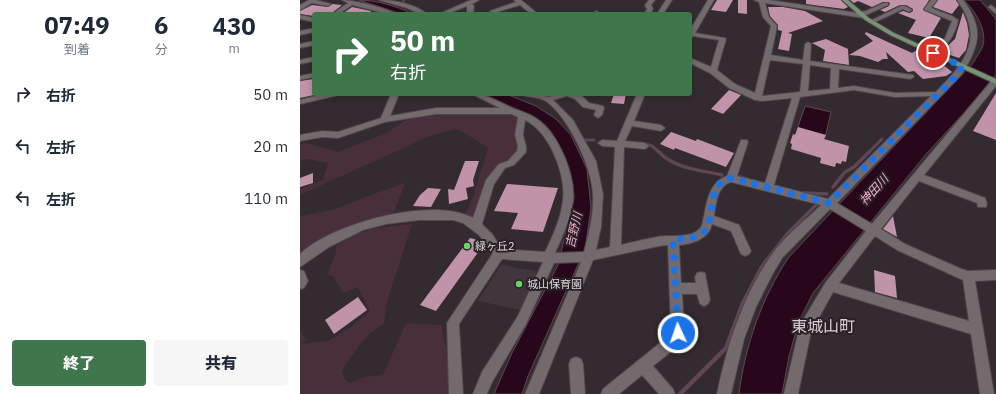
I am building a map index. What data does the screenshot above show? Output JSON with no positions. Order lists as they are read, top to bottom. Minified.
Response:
{"districts":["東城山町"],"water":["神田川","吉野川"],"places":["緑ヶ丘2","城山保育園"],"page":{"eta":["07:49","到着","6","分","430","m"],"turn":["50 m","右折"],"list":[{"name":"右折","value":"50 m"},{"name":"左折","value":"20 m"},{"name":"左折","value":"110 m"}],"buttons":["終了","共有"]}}
